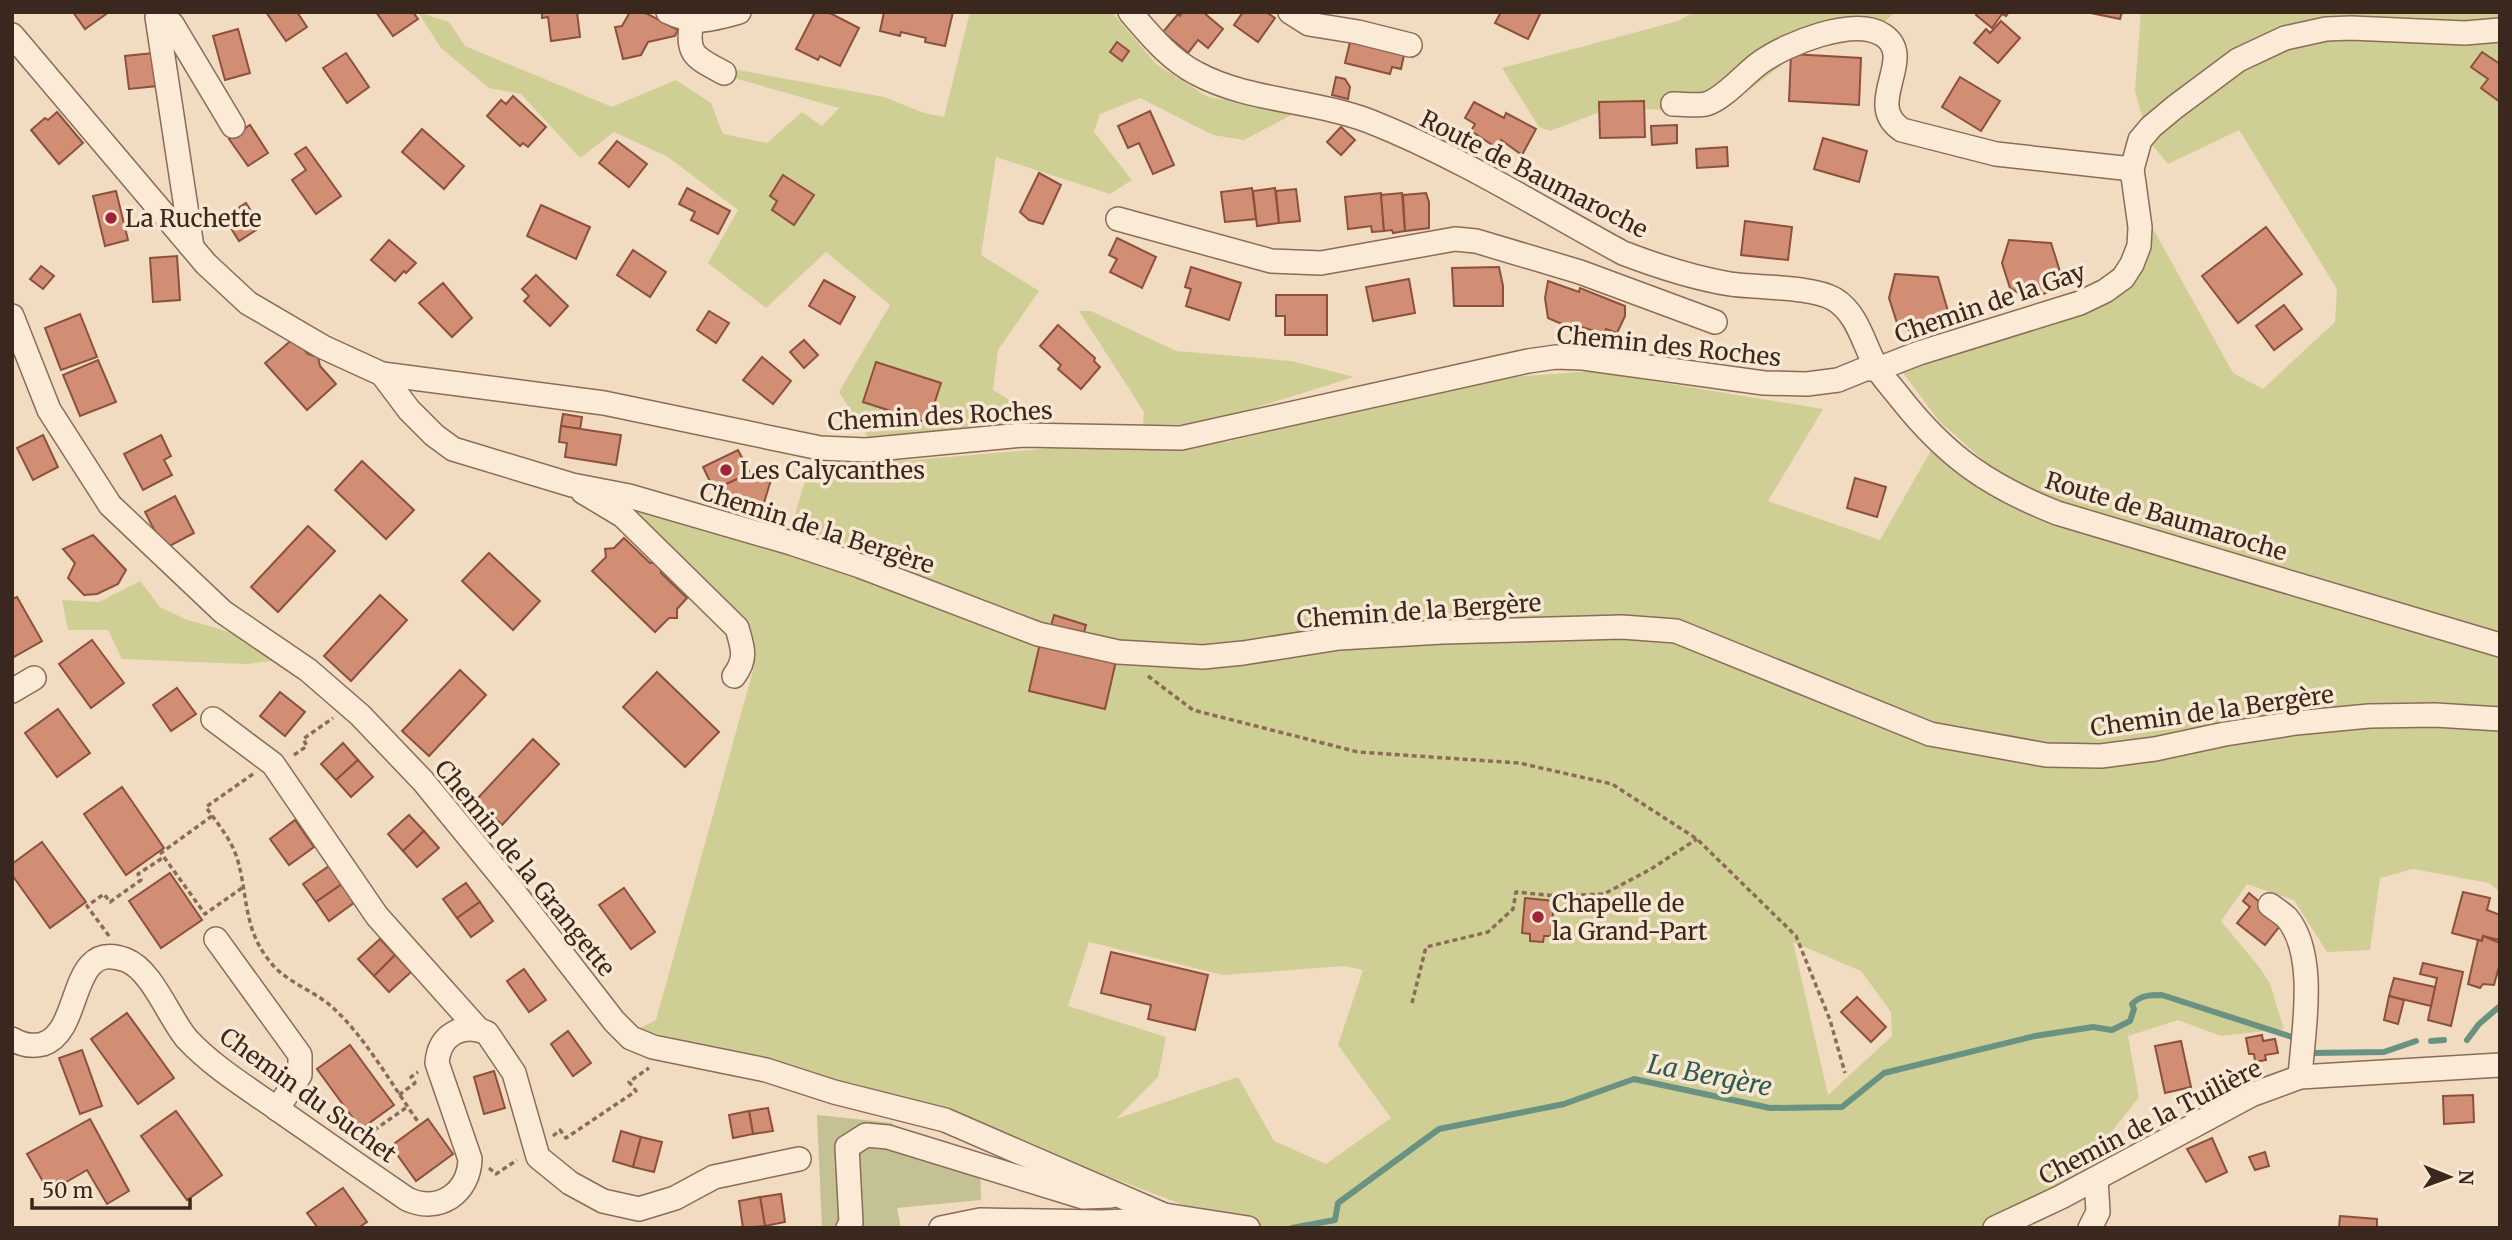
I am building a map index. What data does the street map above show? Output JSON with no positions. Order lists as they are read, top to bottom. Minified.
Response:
{"streets":{"street":["Route de Baumaroche","Chemin de la Gay","Chemin des Roches","Chemin de la Bergère","Chemin de la Grangette","Chemin du Suchet","Chemin de la Tuilière"]},"crossings":[["Route de Baumaroche","Chemin de la Gay"],["Route de Baumaroche","Chemin des Roches"],["Chemin de la Gay","Chemin des Roches"],["Chemin des Roches","Chemin de la Bergère"]],"water":["La Bergère"],"places":["La Ruchette","Les Calycanthes","Chapelle de la Grand-Part"],"scale_bar":"50 m","north":"right"}
